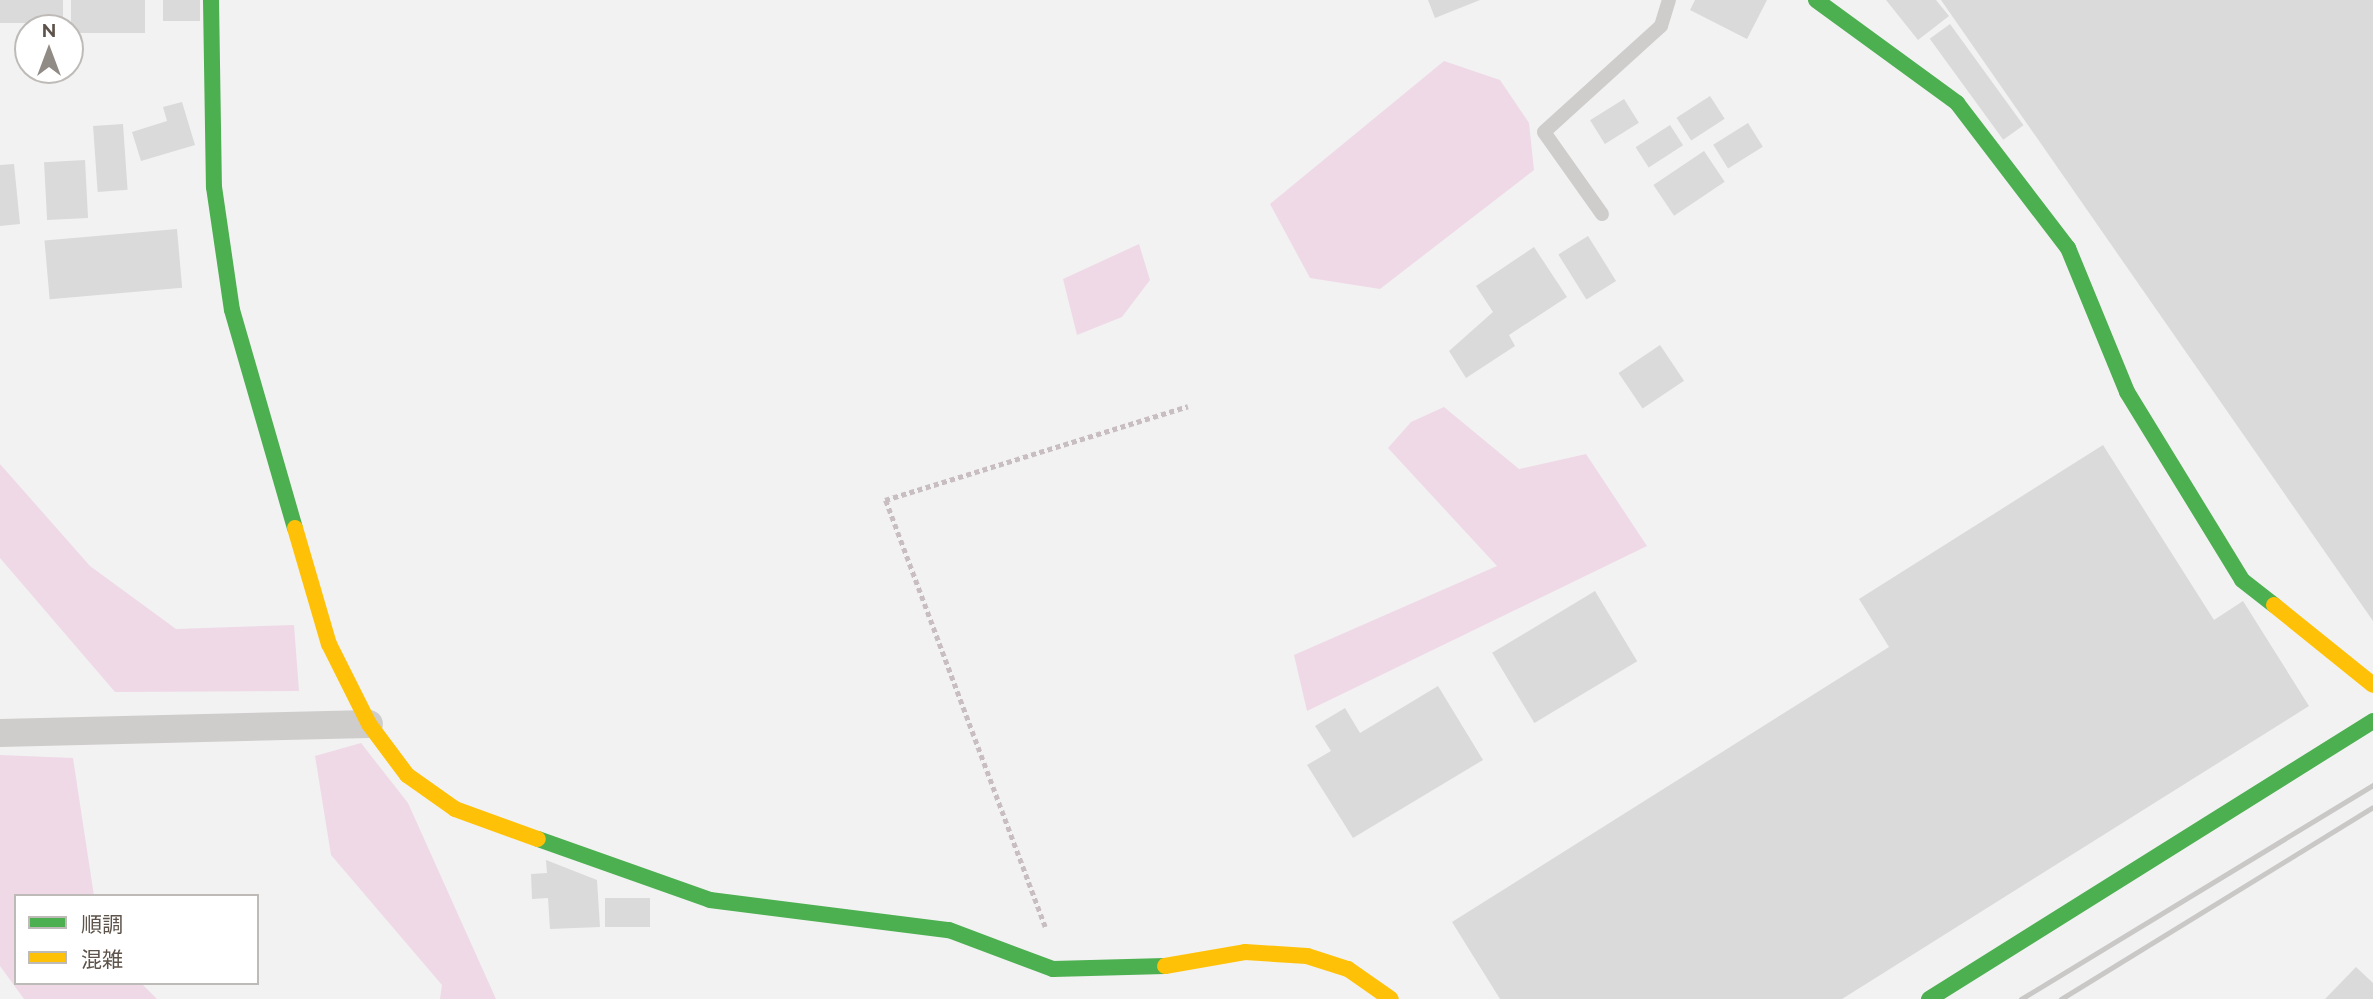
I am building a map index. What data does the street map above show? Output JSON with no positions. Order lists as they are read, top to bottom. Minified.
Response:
{"legend":["順調","混雑"],"north":"top"}
